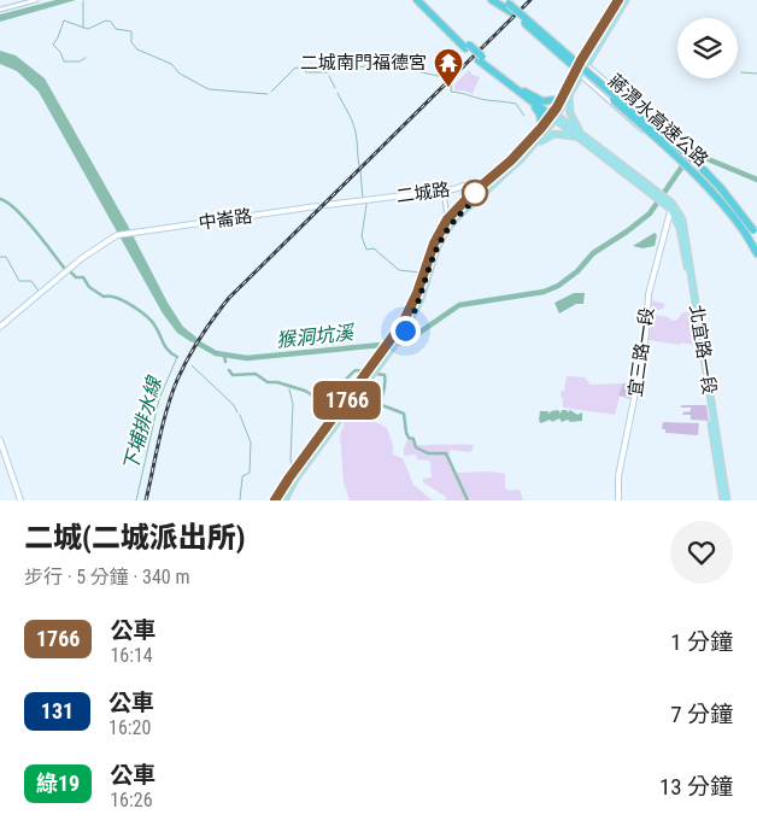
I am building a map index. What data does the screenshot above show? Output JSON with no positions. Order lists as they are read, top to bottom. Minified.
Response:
{"streets":{"highway":["蔣渭水高速公路"],"main road":["北宜路一段"],"street":["二城路","中崙路","宜三路一段"]},"crossings":[["北宜路一段","宜三路一段"]],"water":["猴洞坑溪","下埔排水線"],"places":{"temple":["二城南門福德宮"]},"lines":["bus line 1766"],"page":{"on_map":"1766","heading":["二城(二城派出所)","步行 · 5 分鐘 · 340 m"],"list":[{"mark":"1766","name":"公車","note":"16:14","value":"1 分鐘"},{"mark":"131","name":"公車","note":"16:20","value":"7 分鐘"},{"mark":"綠19","name":"公車","note":"16:26","value":"13 分鐘"}]}}
